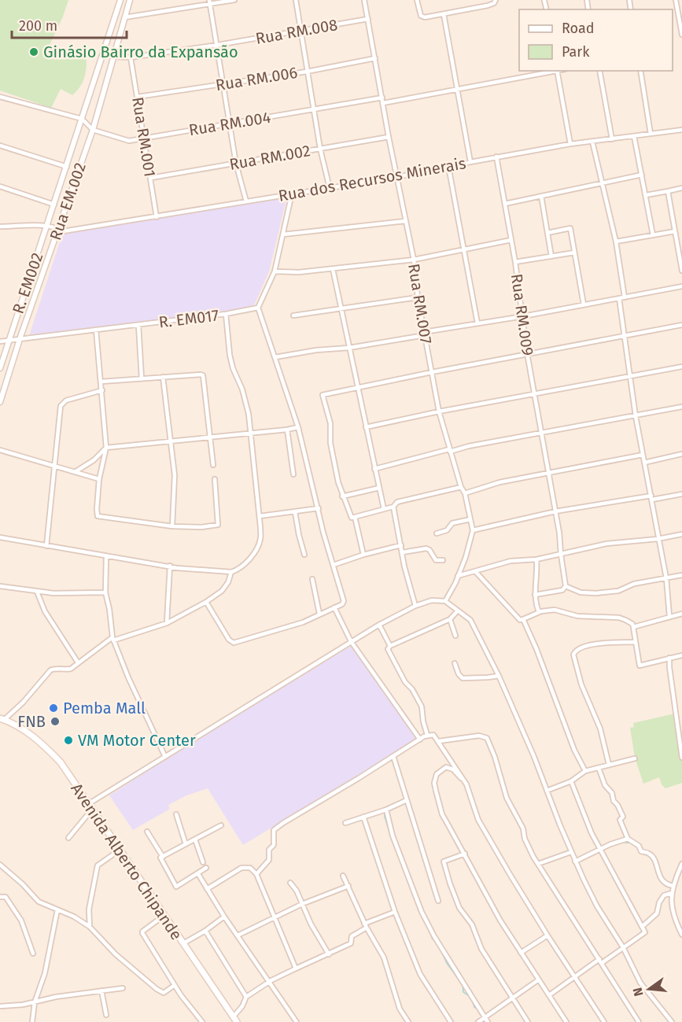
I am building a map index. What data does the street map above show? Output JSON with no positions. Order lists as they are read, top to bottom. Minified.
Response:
{"streets":{"main road":["Avenida Alberto Chipande"],"street":["Rua RM.008","Rua RM.006","Rua RM.004","Rua RM.001","Rua RM.002","Rua dos Recursos Minerais","Rua EM.002","R. EM002","Rua RM.007","Rua RM.009","R. EM017"]},"crossings":[["Rua RM.008","Rua RM.001"],["Rua RM.008","Rua EM.002"],["Rua RM.008","Rua RM.007"],["Rua RM.006","Rua RM.001"],["Rua RM.006","Rua RM.007"],["Rua RM.004","Rua RM.001"],["Rua RM.004","Rua EM.002"],["Rua RM.004","Rua RM.007"],["Rua RM.001","Rua RM.002"],["Rua RM.001","Rua dos Recursos Minerais"],["Rua RM.002","Rua RM.007"],["Rua dos Recursos Minerais","Rua EM.002"],["Rua dos Recursos Minerais","Rua RM.007"],["Rua dos Recursos Minerais","Rua RM.009"],["Rua EM.002","R. EM002"],["Rua EM.002","R. EM017"],["R. EM002","R. EM017"]],"places":["Ginásio Bairro da Expansão","Pemba Mall","FNB","VM Motor Center"],"legend":["Road","Park"],"scale_bar":"200 m","north":"left"}
